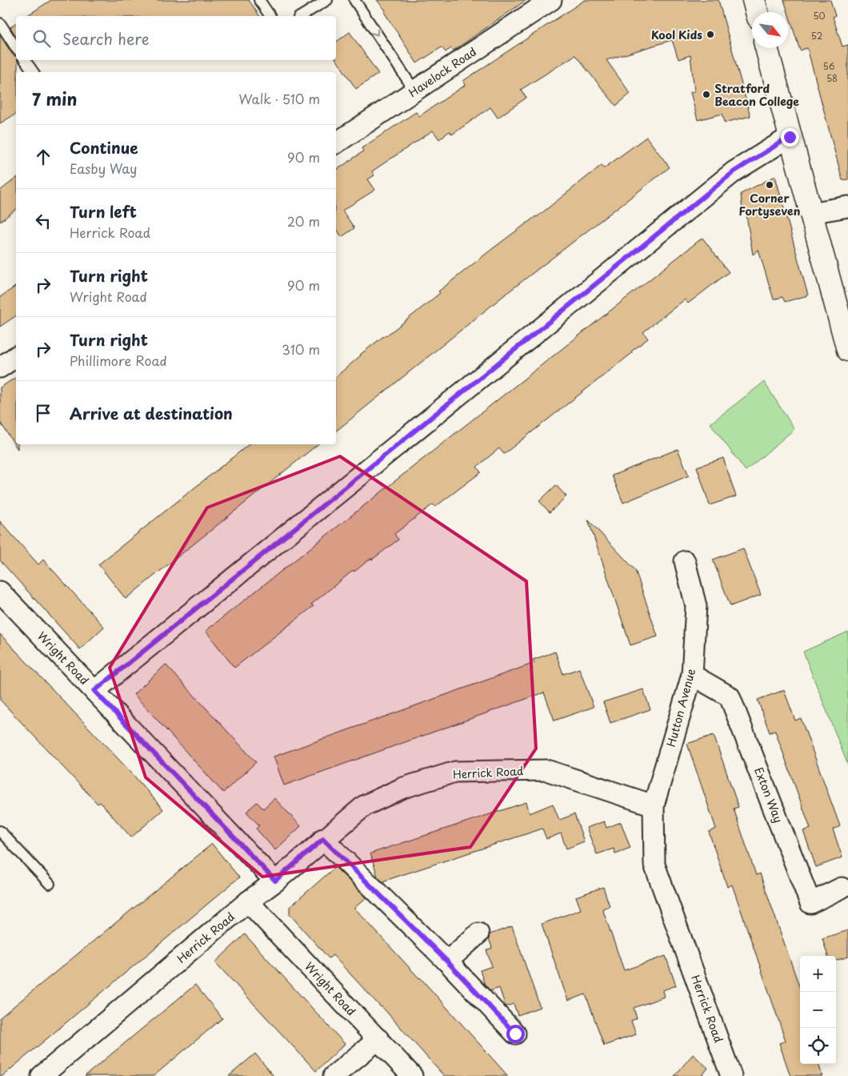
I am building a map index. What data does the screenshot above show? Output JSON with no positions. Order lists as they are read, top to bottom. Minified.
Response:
{"streets":{"street":["Havelock Road","Wright Road","Hutton Avenue","Herrick Road","Exton Way"]},"crossings":[["Wright Road","Herrick Road"],["Hutton Avenue","Herrick Road"],["Hutton Avenue","Exton Way"]],"places":["Kool Kids","Stratford Beacon College","Corner Fortyseven"],"house_numbers":["50","52","56","58"],"north":"bottom right","page":{"search":"Search here","heading":["7 min","Walk · 510 m"],"list":[["Continue","Easby Way","90 m"],["Turn left","Herrick Road","20 m"],["Turn right","Wright Road","90 m"],["Turn right","Phillimore Road","310 m"],"Arrive at destination"],"map_buttons":["+","−"]}}
